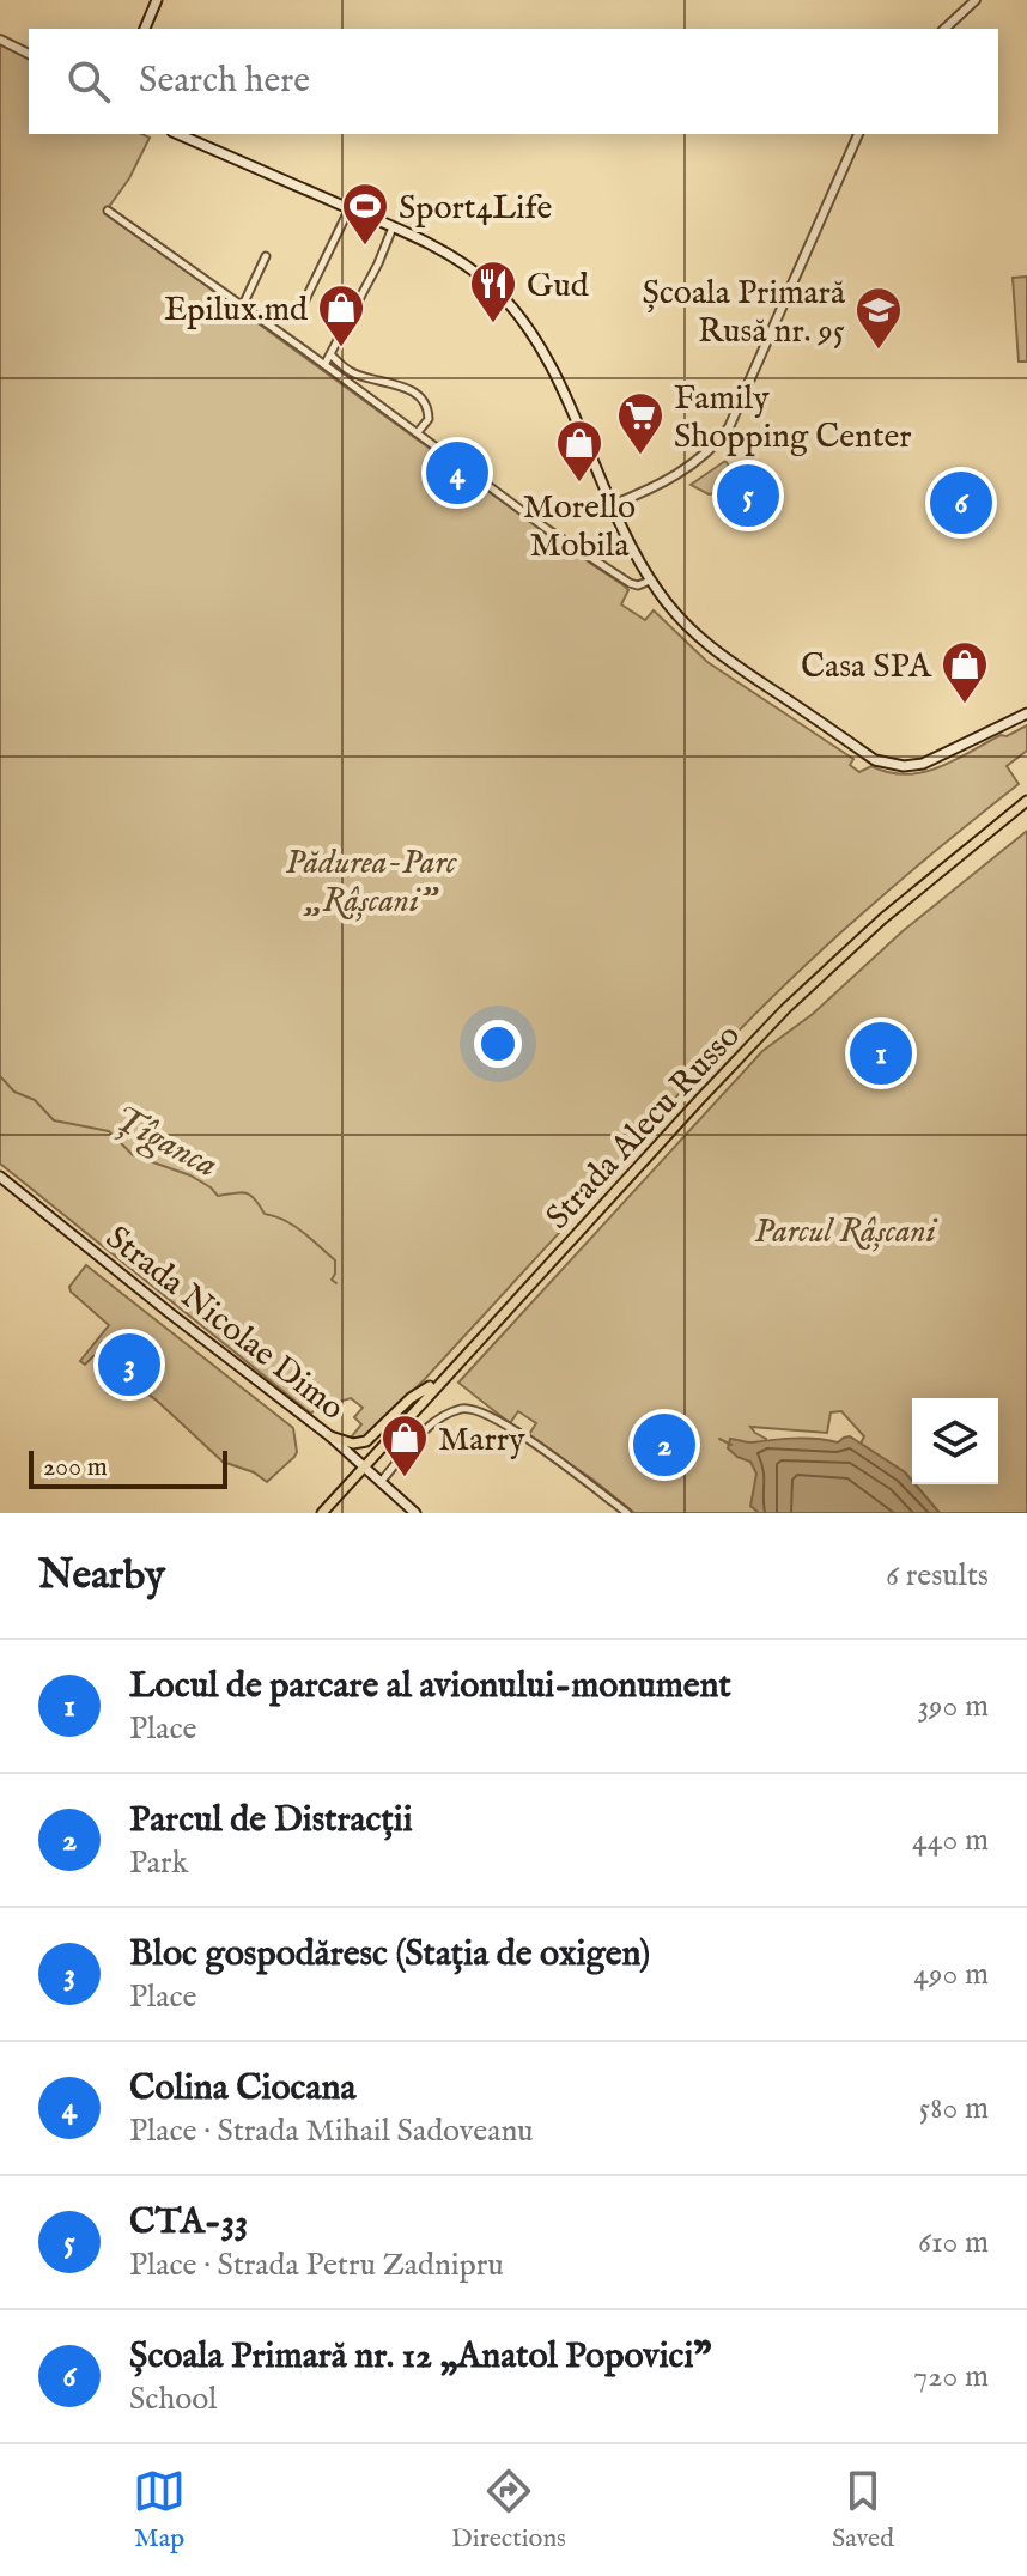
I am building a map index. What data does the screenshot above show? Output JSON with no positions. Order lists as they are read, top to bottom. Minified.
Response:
{"streets":{"main road":["Strada Alecu Russo","Strada Nicolae Dimo"]},"crossings":[["Strada Alecu Russo","Strada Nicolae Dimo"]],"water":["Țîganca"],"parks":["Pădurea-Parc „Râșcani”","Parcul Râșcani"],"places":{"sports":["Sport4Life"],"restaurant":["Gud"],"shop":["Epilux.md","Morello Mobila","Casa SPA","Marry"],"school or university":["Școala Primară Rusă nr. 95"],"supermarket":["Family Shopping Center"]},"scale_bar":"200 m","page":{"search":"Search here","pins":["4","5","6","1","3","2"],"scale":"200 m","heading":["Nearby","6 results"],"list":[{"mark":"1","name":"Locul de parcare al avionului-monument","note":"Place","value":"390 m"},{"mark":"2","name":"Parcul de Distracții","note":"Park","value":"440 m"},{"mark":"3","name":"Bloc gospodăresc (Stația de oxigen)","note":"Place","value":"490 m"},{"mark":"4","name":"Colina Ciocana","note":"Place · Strada Mihail Sadoveanu","value":"580 m"},{"mark":"5","name":"CTA-33","note":"Place · Strada Petru Zadnipru","value":"610 m"},{"mark":"6","name":"Școala Primară nr. 12 „Anatol Popovici”","note":"School","value":"720 m"}],"nav":["Map","Directions","Saved"]}}
